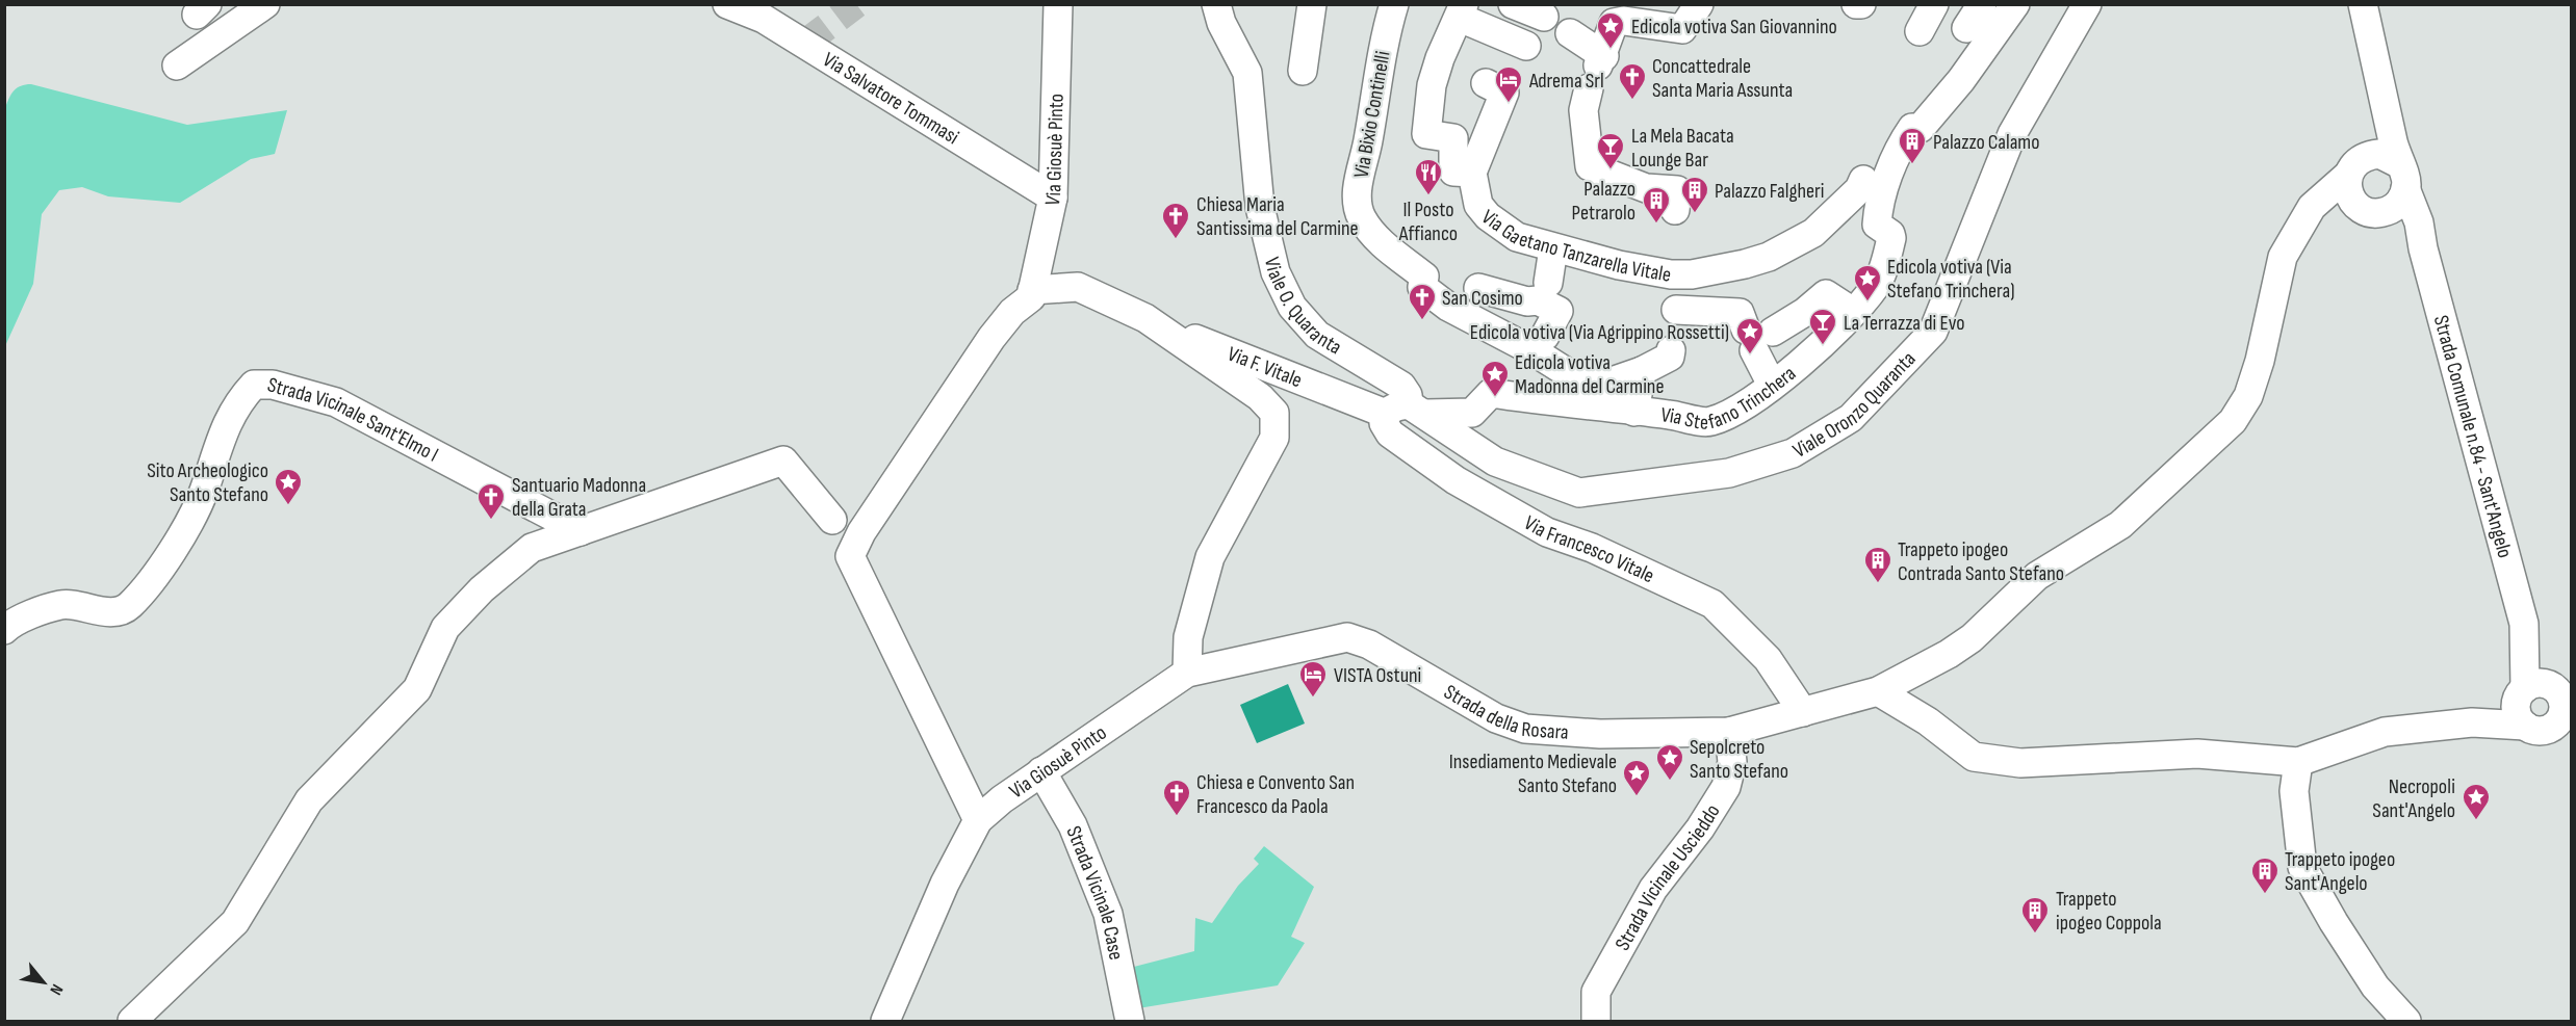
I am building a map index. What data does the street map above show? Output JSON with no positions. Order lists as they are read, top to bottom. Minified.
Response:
{"streets":{"street":["Via Salvatore Tommasi","Via Bixio Continelli","Via Giosuè Pinto","Via Gaetano Tanzarella Vitale","Viale O. Quaranta","Via F. Vitale","Via Stefano Trinchera","Viale Oronzo Quaranta","Strada Vicinale Sant'Elmo I","Strada Comunale n.84 - Sant'Angelo","Via Francesco Vitale","Strada della Rosara","Strada Vicinale Uscieddo","Strada Vicinale Case"]},"crossings":[["Via Salvatore Tommasi","Via Giosuè Pinto"],["Via Bixio Continelli","Via Stefano Trinchera"],["Via Giosuè Pinto","Strada della Rosara"],["Via Giosuè Pinto","Strada Vicinale Case"],["Viale O. Quaranta","Via F. Vitale"],["Viale O. Quaranta","Via Stefano Trinchera"],["Viale O. Quaranta","Viale Oronzo Quaranta"],["Viale O. Quaranta","Via Francesco Vitale"],["Via F. Vitale","Via Stefano Trinchera"],["Via F. Vitale","Viale Oronzo Quaranta"],["Via F. Vitale","Via Francesco Vitale"],["Via Stefano Trinchera","Viale Oronzo Quaranta"],["Via Stefano Trinchera","Via Francesco Vitale"],["Viale Oronzo Quaranta","Via Francesco Vitale"],["Strada Comunale n.84 - Sant'Angelo","Strada della Rosara"],["Via Francesco Vitale","Strada della Rosara"],["Strada della Rosara","Strada Vicinale Uscieddo"]],"places":{"place":["Edicola votiva San Giovannino","Edicola votiva (Via Stefano Trinchera)","Edicola votiva (Via Agrippino Rossetti)","Edicola votiva Madonna del Carmine","Sito Archeologico Santo Stefano","Sepolcreto Santo Stefano","Insediamento Medievale Santo Stefano","Necropoli Sant'Angelo"],"church":["Concattedrale Santa Maria Assunta","Chiesa Maria Santissima del Carmine","San Cosimo","Santuario Madonna della Grata","Chiesa e Convento San Francesco da Paola"],"hotel":["Adrema Srl","VISTA Ostuni"],"building":["Palazzo Calamo","Palazzo Falgheri","Palazzo Petrarolo","Trappeto ipogeo Contrada Santo Stefano","Trappeto ipogeo Sant'Angelo","Trappeto ipogeo Coppola"],"bar":["La Mela Bacata Lounge Bar","La Terrazza di Evo"],"restaurant":["Il Posto Affianco"]},"north":"bottom right"}
